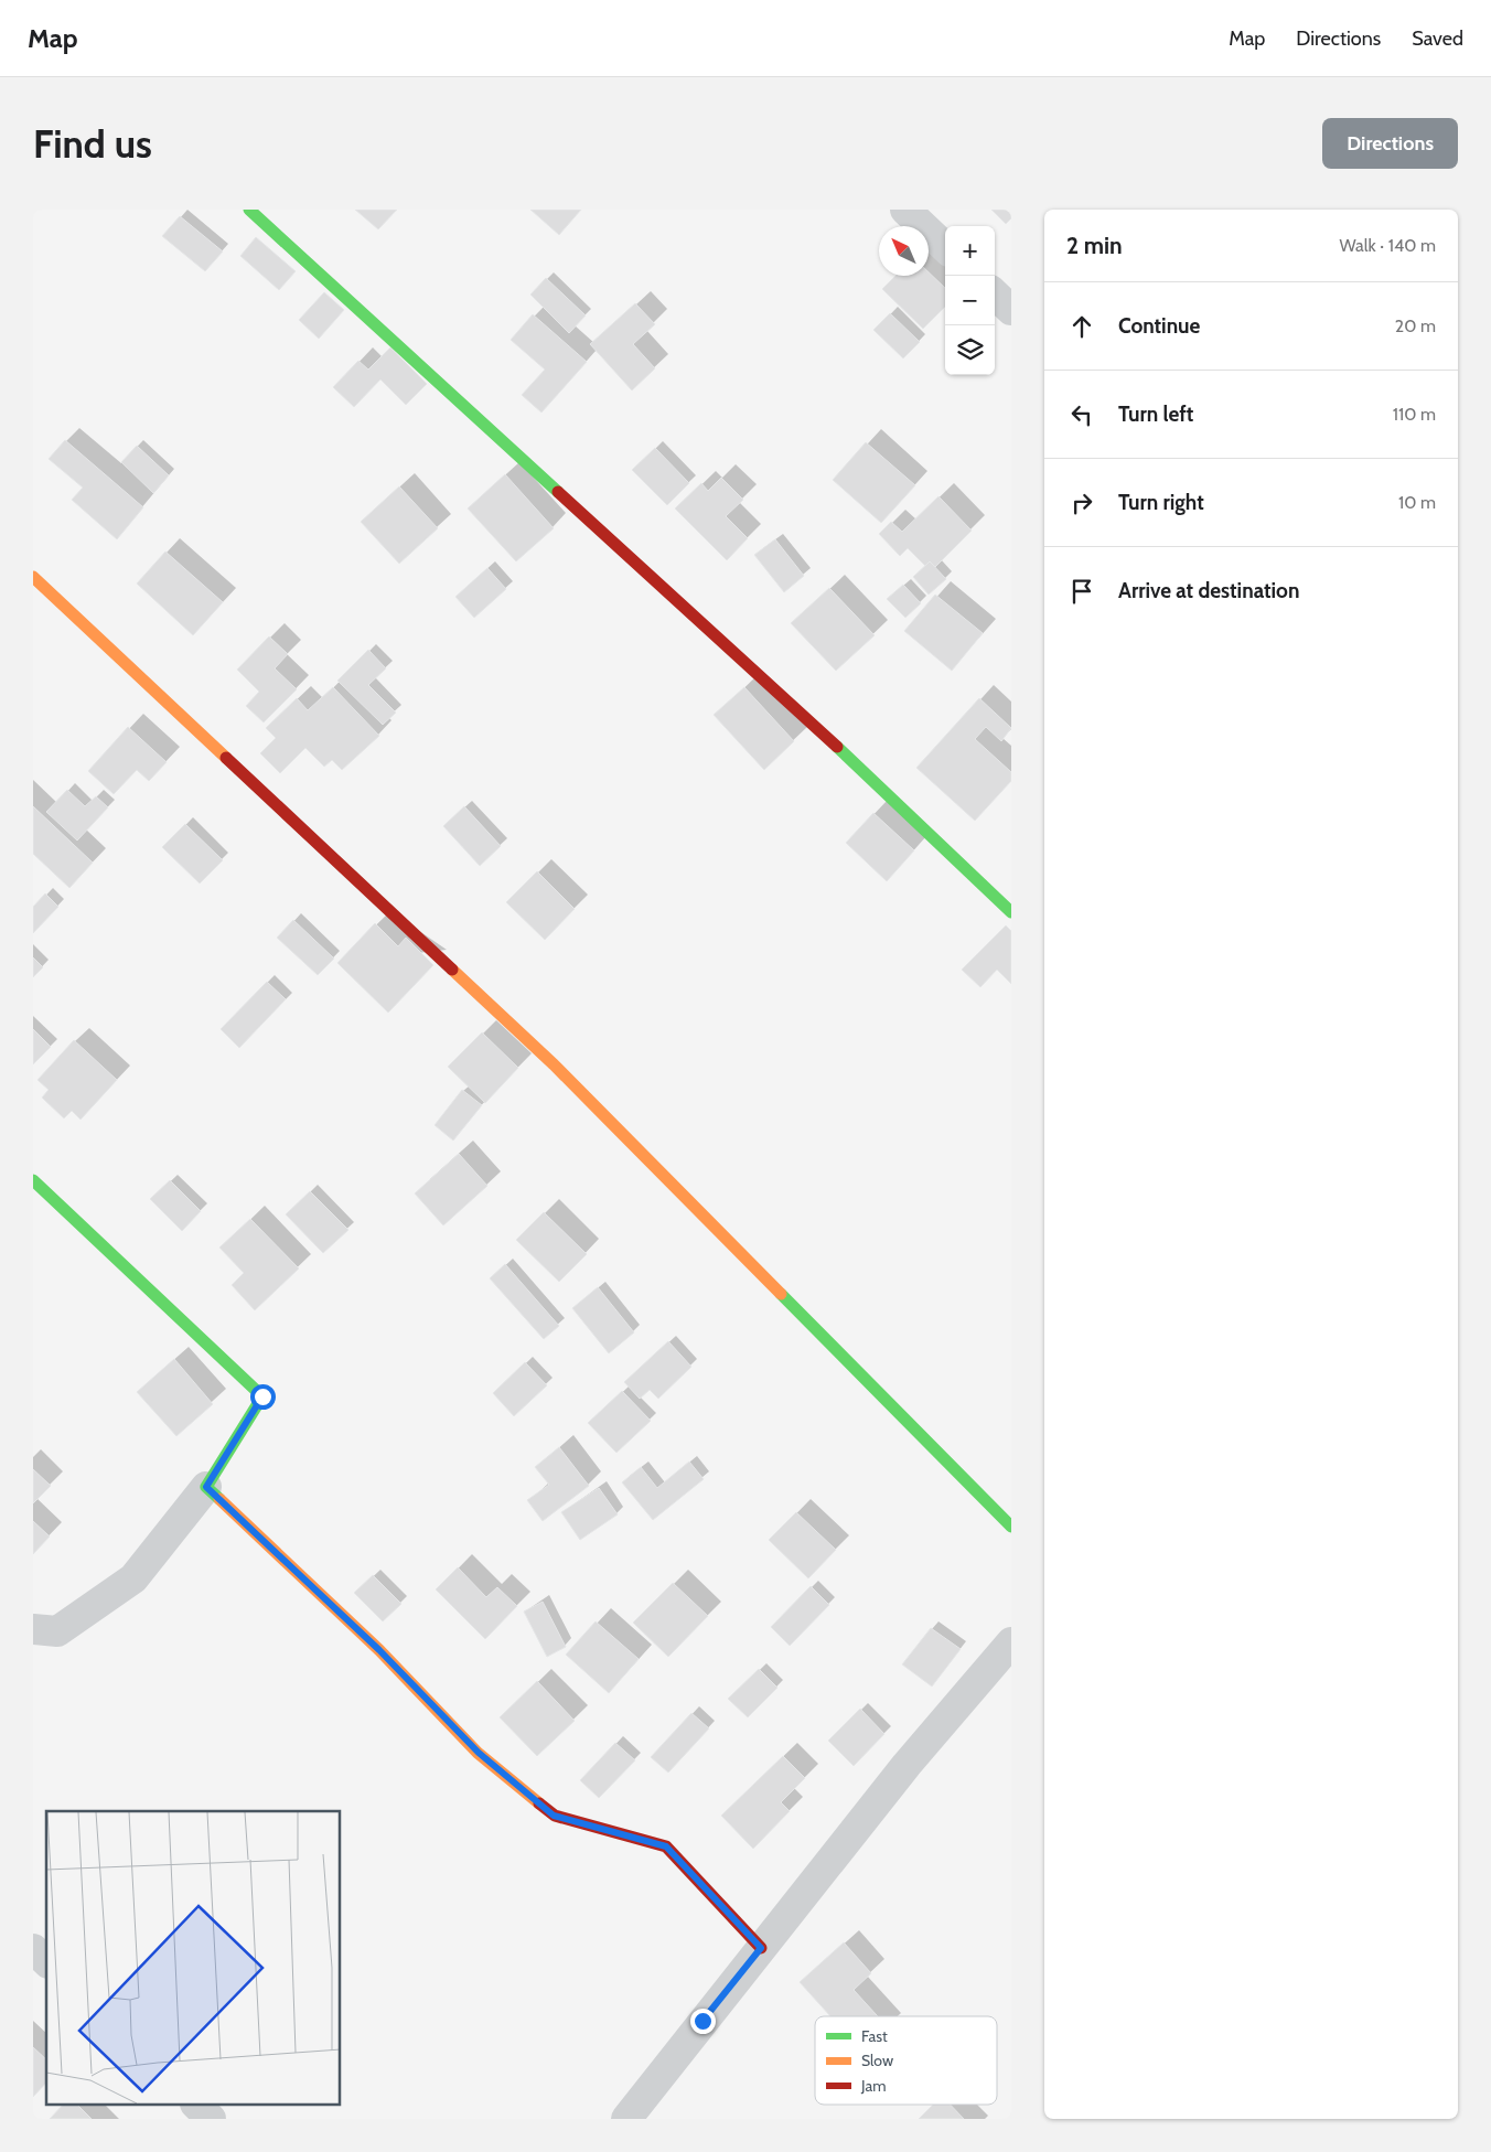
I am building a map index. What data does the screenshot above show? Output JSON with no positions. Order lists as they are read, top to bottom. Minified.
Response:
{"legend":["Fast","Slow","Jam"],"north":"top left","page":{"header":"Map","nav":["Map","Directions","Saved"],"buttons":"Directions","title":"Find us","heading":["2 min","Walk · 140 m"],"map_buttons":["+","−"],"list":[["Continue","20 m"],["Turn left","110 m"],["Turn right","10 m"],"Arrive at destination"]}}
